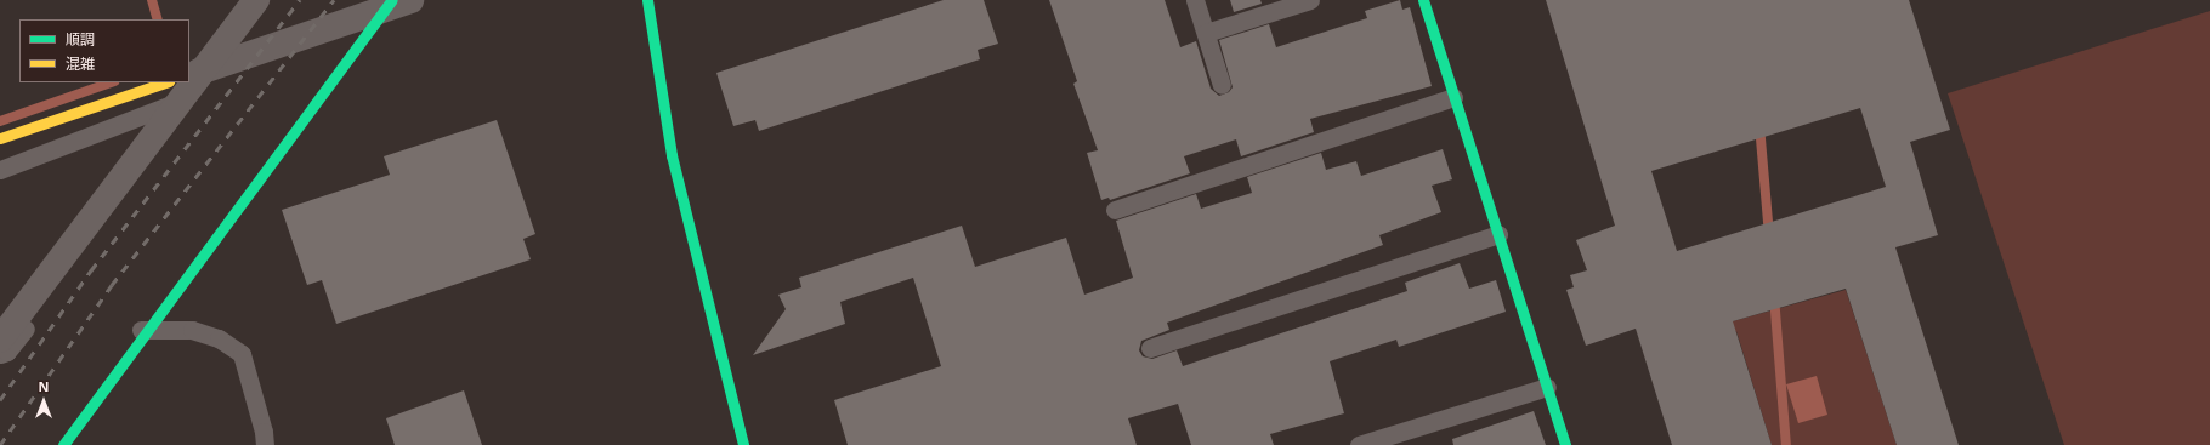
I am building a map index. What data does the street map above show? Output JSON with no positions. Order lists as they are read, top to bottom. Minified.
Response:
{"legend":["順調","混雑"],"north":"top"}
